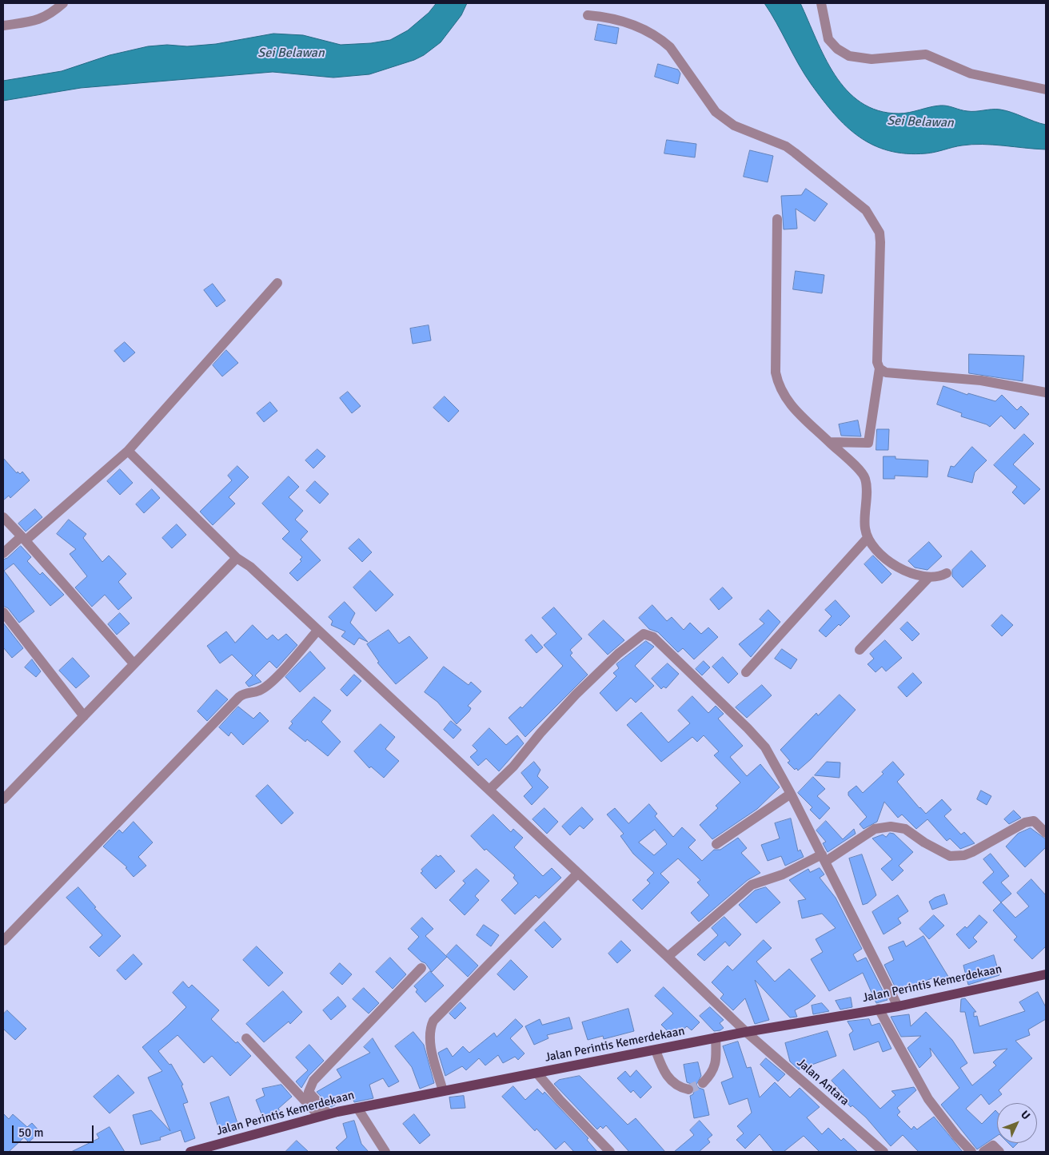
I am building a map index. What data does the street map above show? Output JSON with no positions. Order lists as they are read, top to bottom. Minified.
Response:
{"streets":{"main road":["Jalan Perintis Kemerdekaan"],"street":["Jalan Antara"]},"crossings":[["Jalan Perintis Kemerdekaan","Jalan Antara"]],"water":["Sei Belawan"],"scale_bar":"50 m","north":"top right"}
